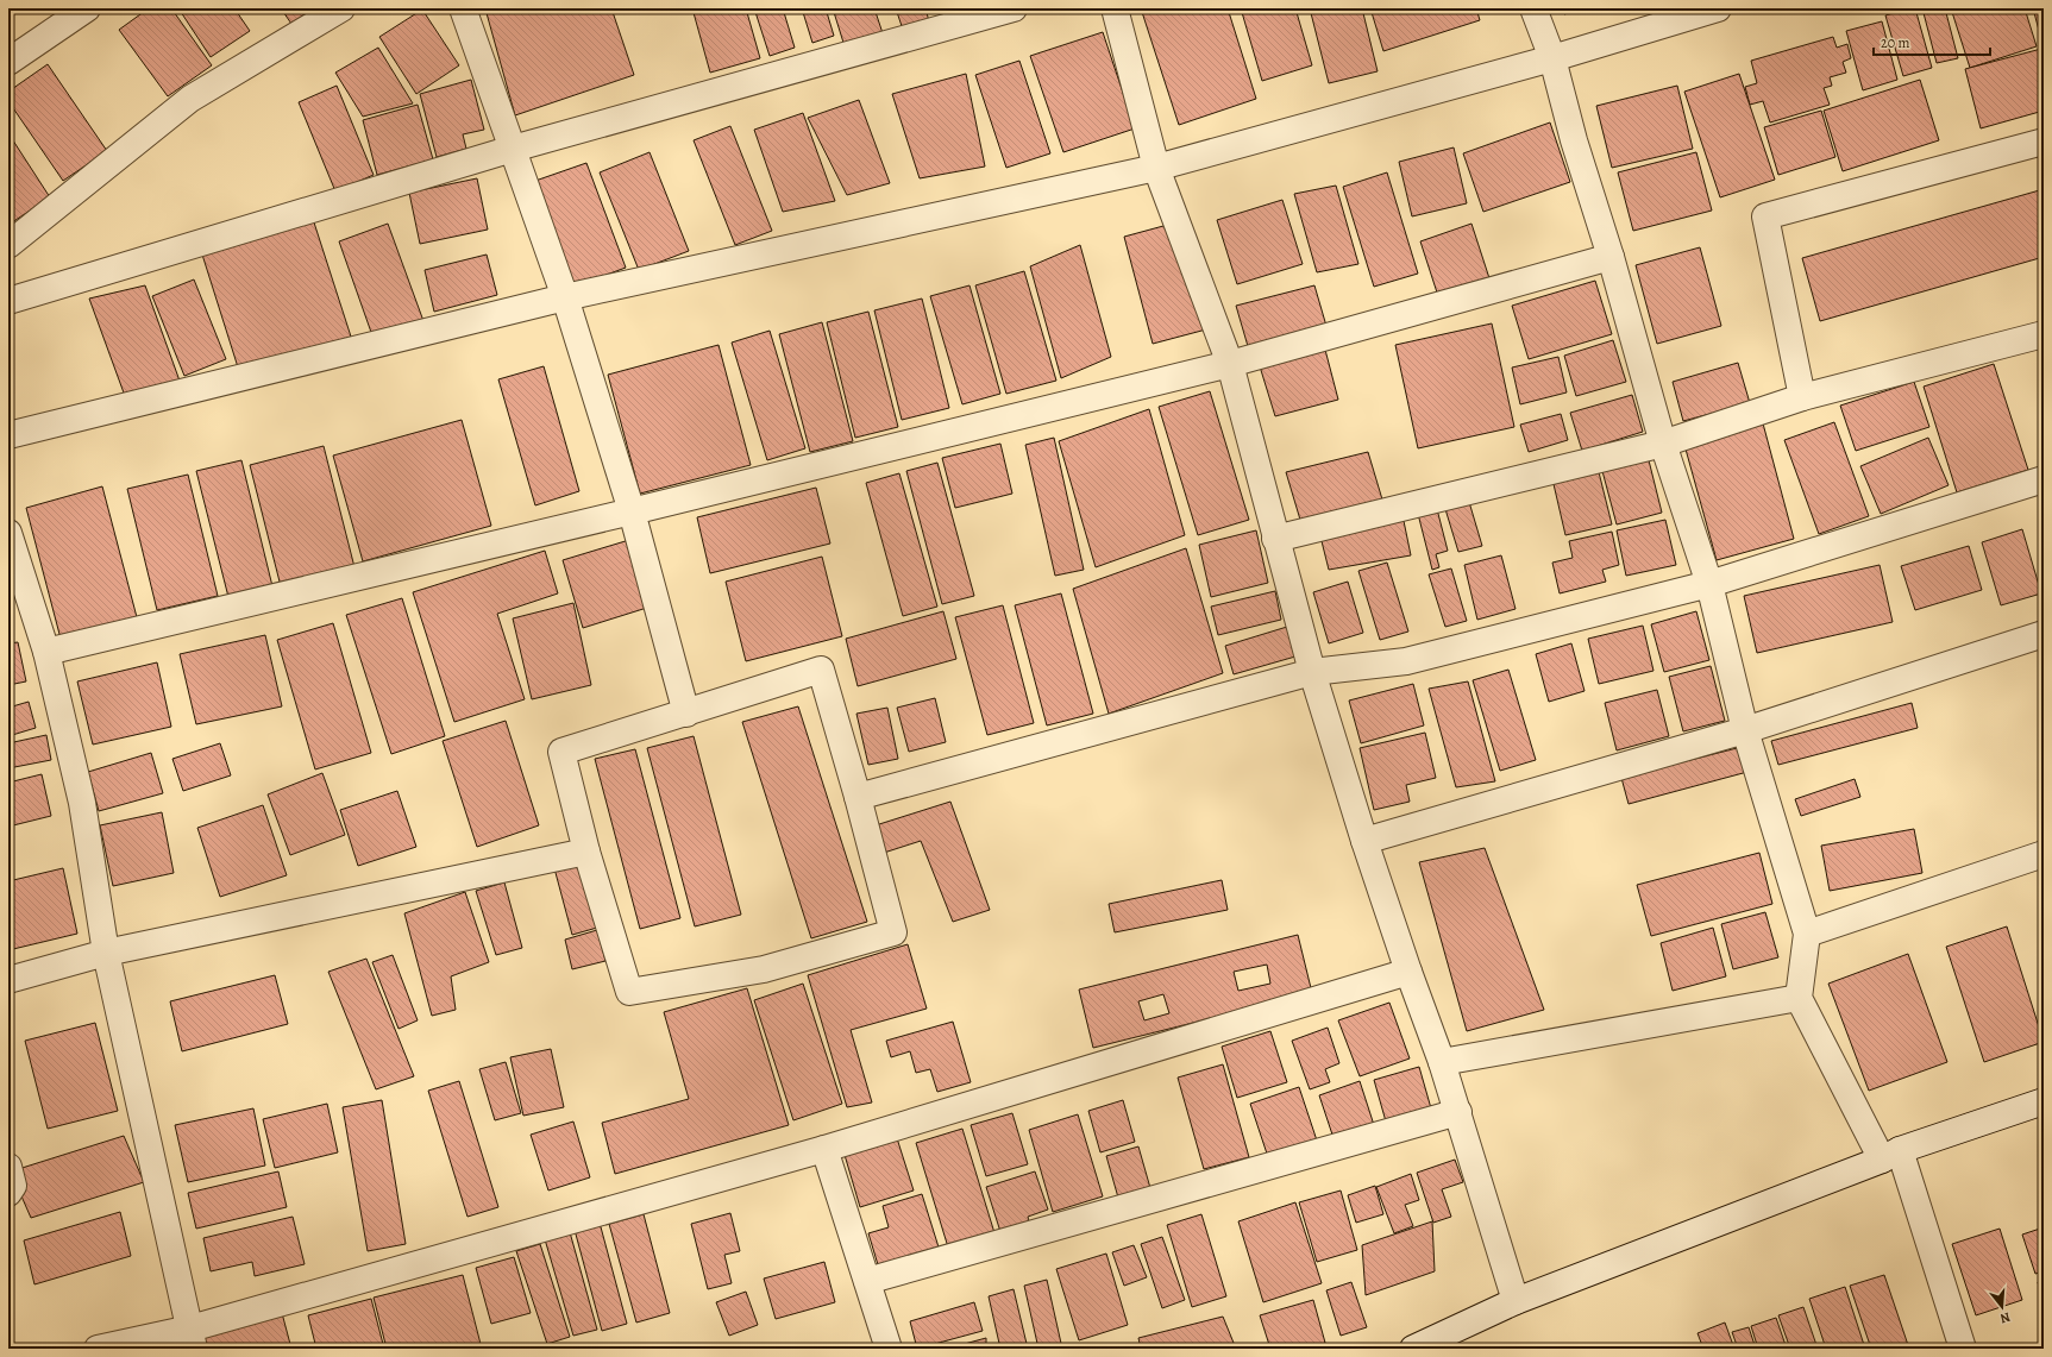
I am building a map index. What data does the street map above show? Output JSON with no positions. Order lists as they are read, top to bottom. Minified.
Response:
{"scale_bar":"20 m","north":"bottom"}
